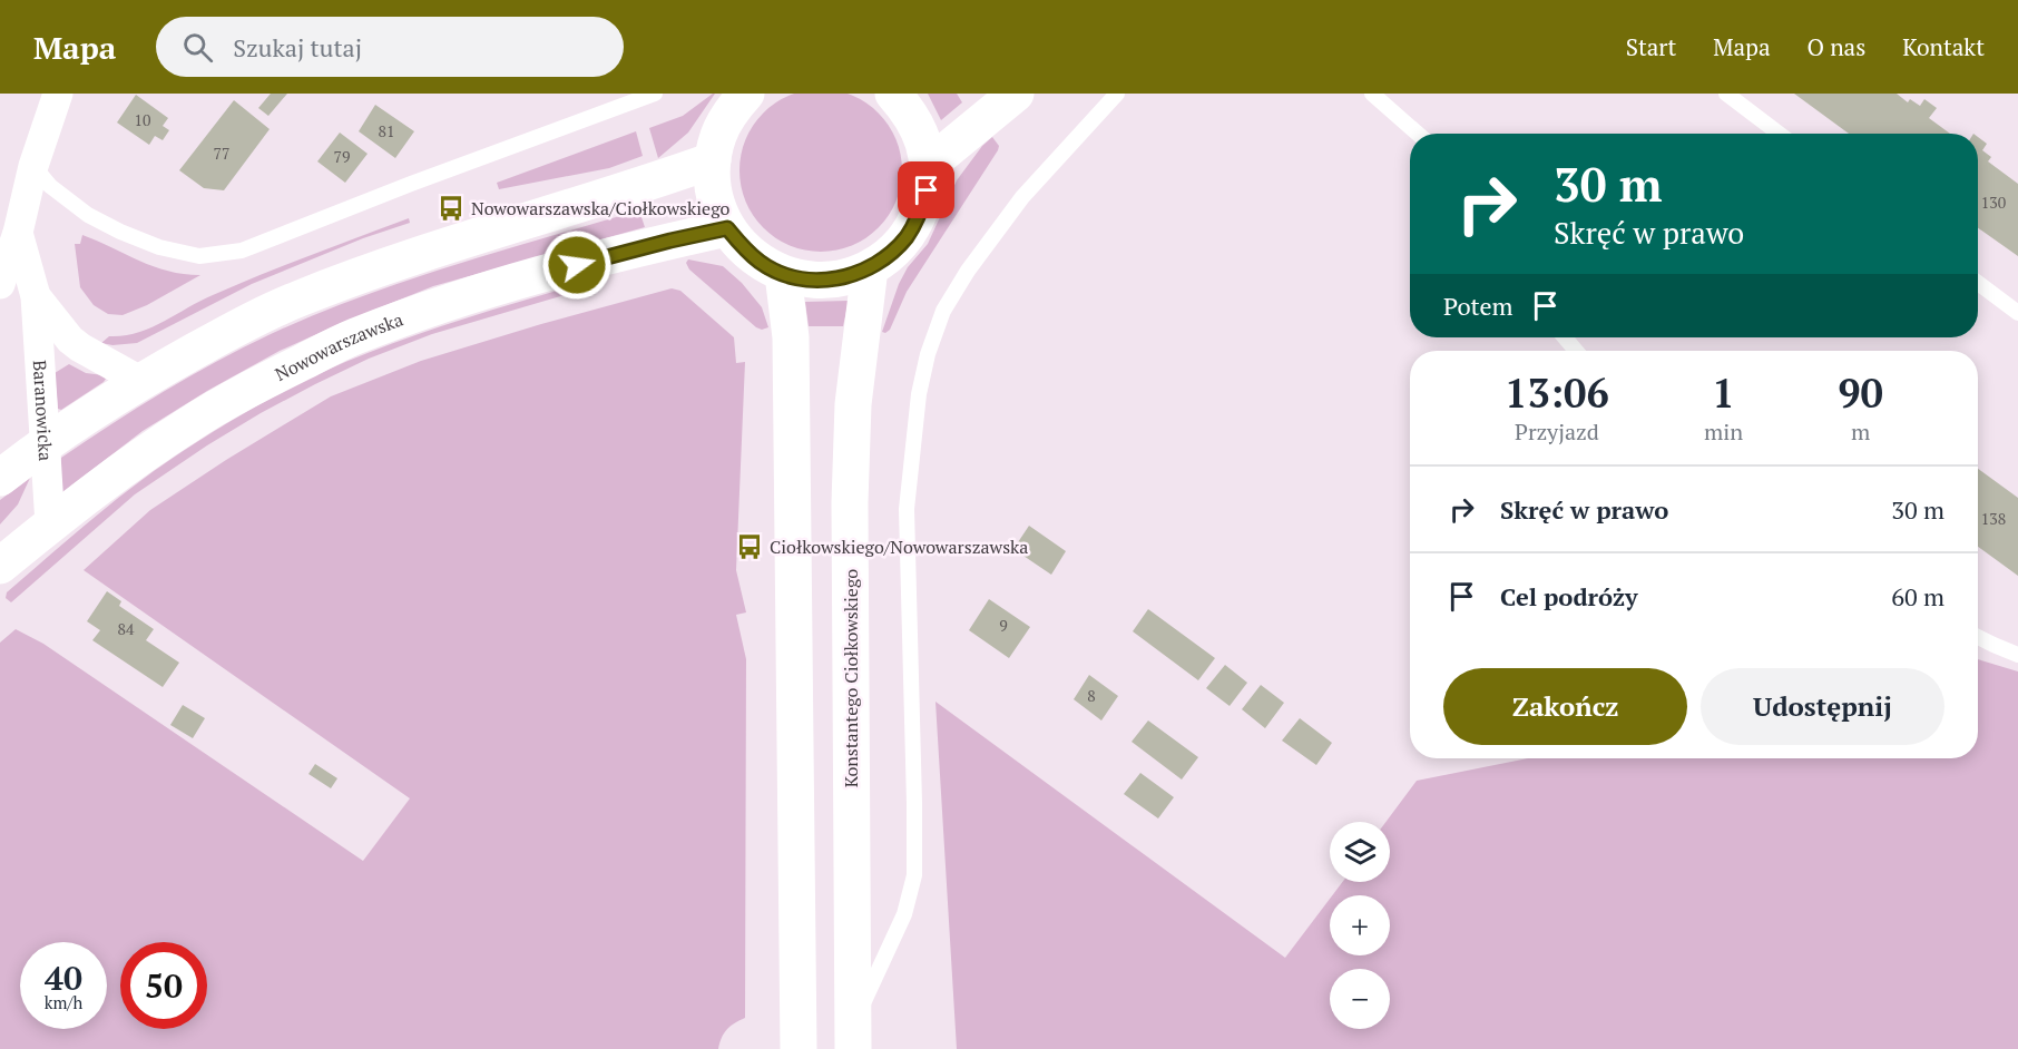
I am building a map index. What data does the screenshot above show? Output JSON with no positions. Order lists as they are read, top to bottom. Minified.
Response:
{"streets":{"main road":["Nowowarszawska","Konstantego Ciołkowskiego"],"street":["Baranowicka"]},"crossings":[["Nowowarszawska","Baranowicka"]],"places":{"bus stop":["Nowowarszawska/Ciołkowskiego","Ciołkowskiego/Nowowarszawska"]},"house_numbers":["10","81","77","79","130","138","9","84","8"],"page":{"header":"Mapa","search":"Szukaj tutaj","nav":["Start","Mapa","O nas","Kontakt"],"turn":["30 m","Skręć w prawo"],"then":"Potem","eta":["13:06","Przyjazd","1","min","90","m"],"list":[{"name":"Skręć w prawo","value":"30 m"},{"name":"Cel podróży","value":"60 m"}],"buttons":["Zakończ","Udostępnij"],"map_buttons":["+","−"],"speed":"40 km/h","limit":"50"}}
